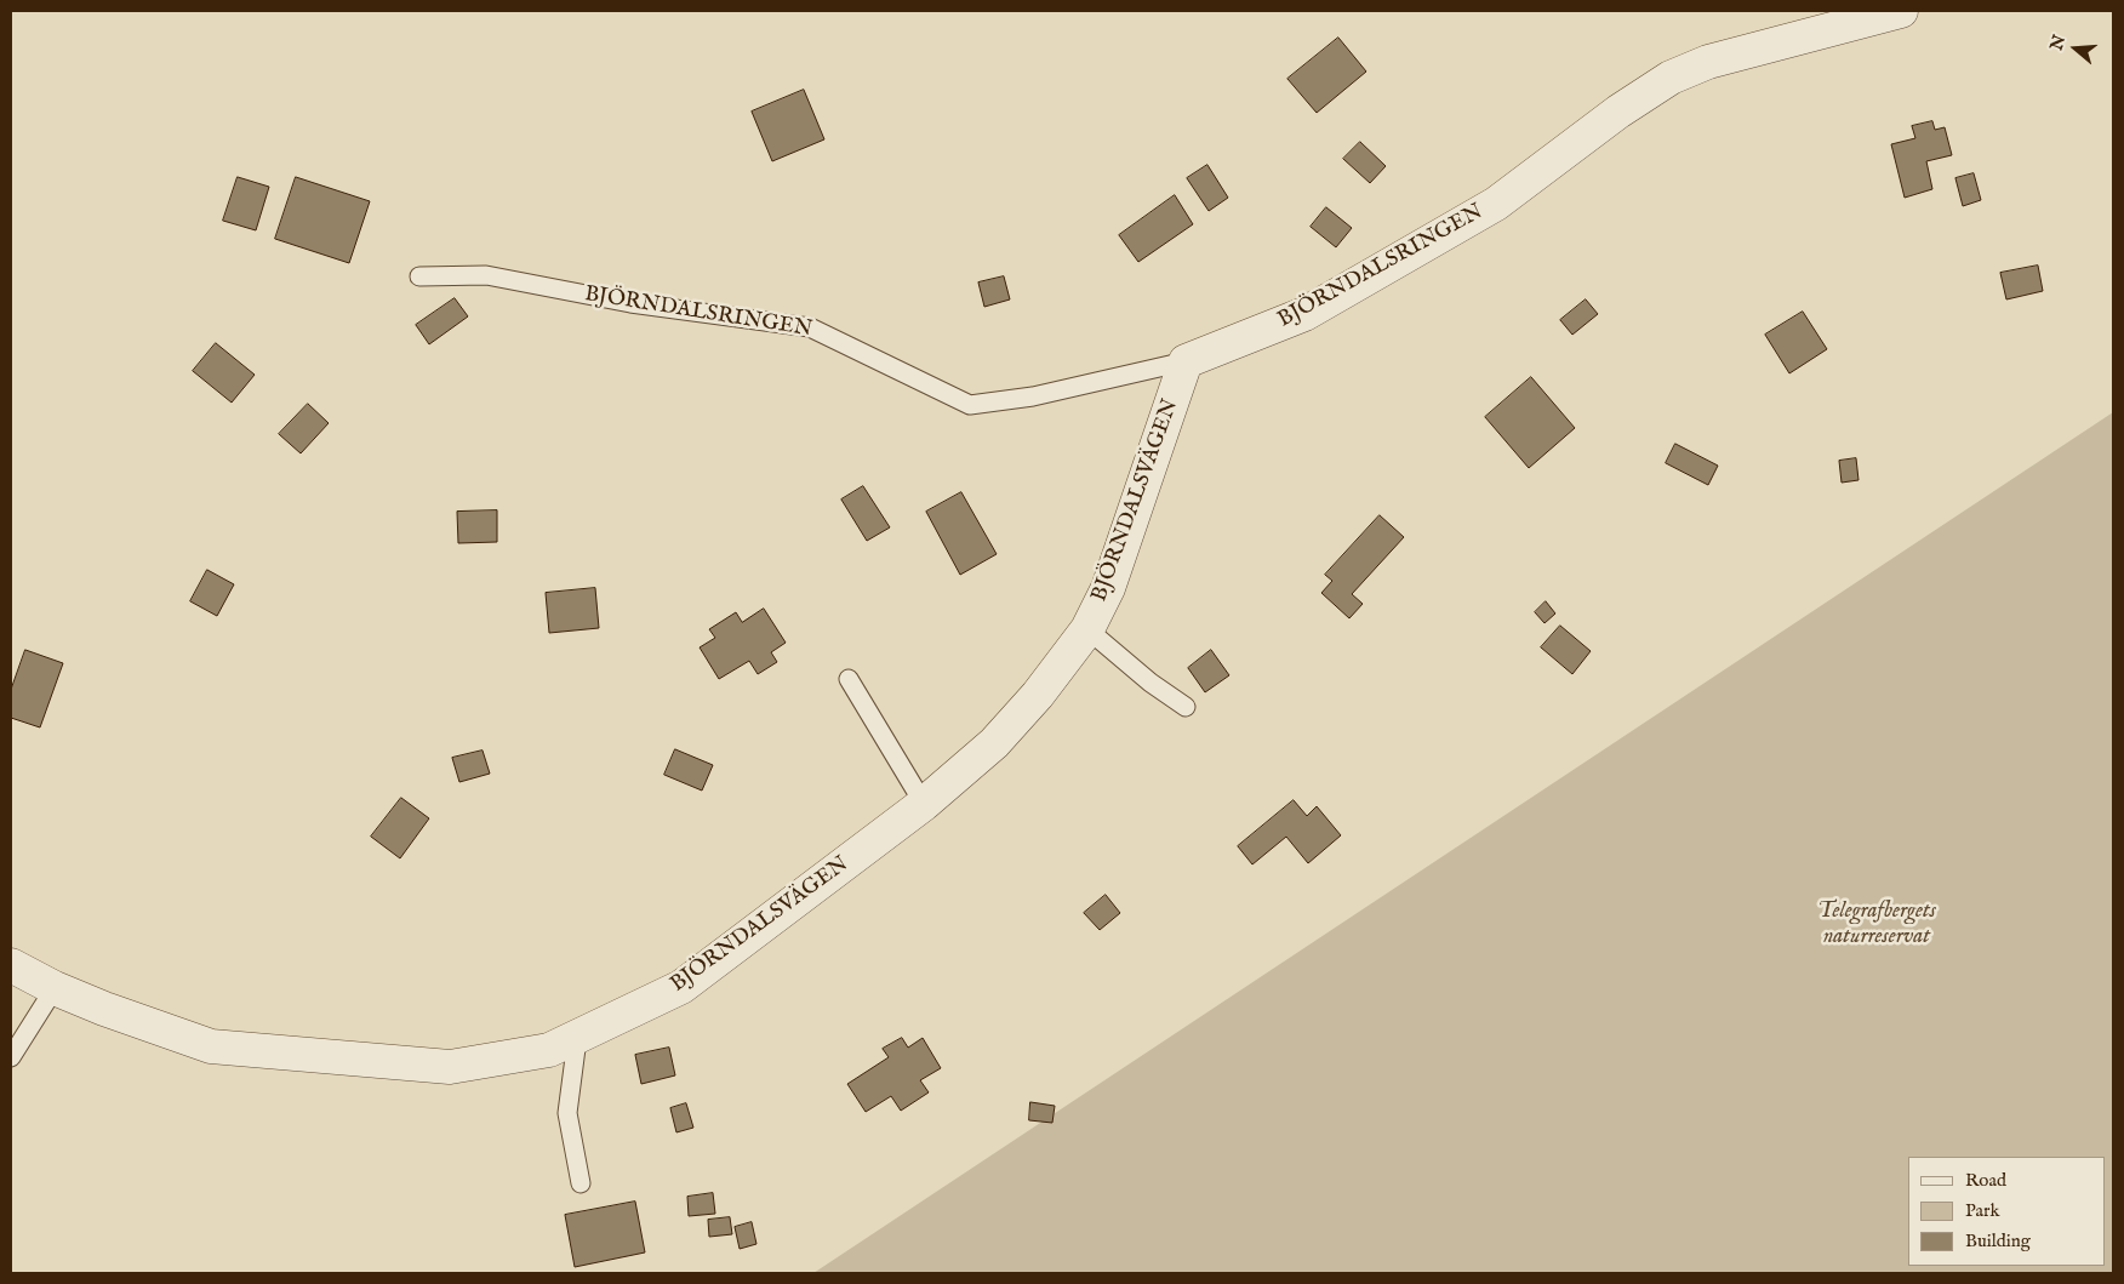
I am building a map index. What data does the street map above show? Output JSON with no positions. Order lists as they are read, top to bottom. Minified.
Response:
{"streets":{"street":["BJÖRNDALSRINGEN","BJÖRNDALSVÄGEN"]},"crossings":[["BJÖRNDALSRINGEN","BJÖRNDALSVÄGEN"]],"parks":["Telegrafbergets naturreservat"],"legend":["Road","Park","Building"],"north":"left"}
